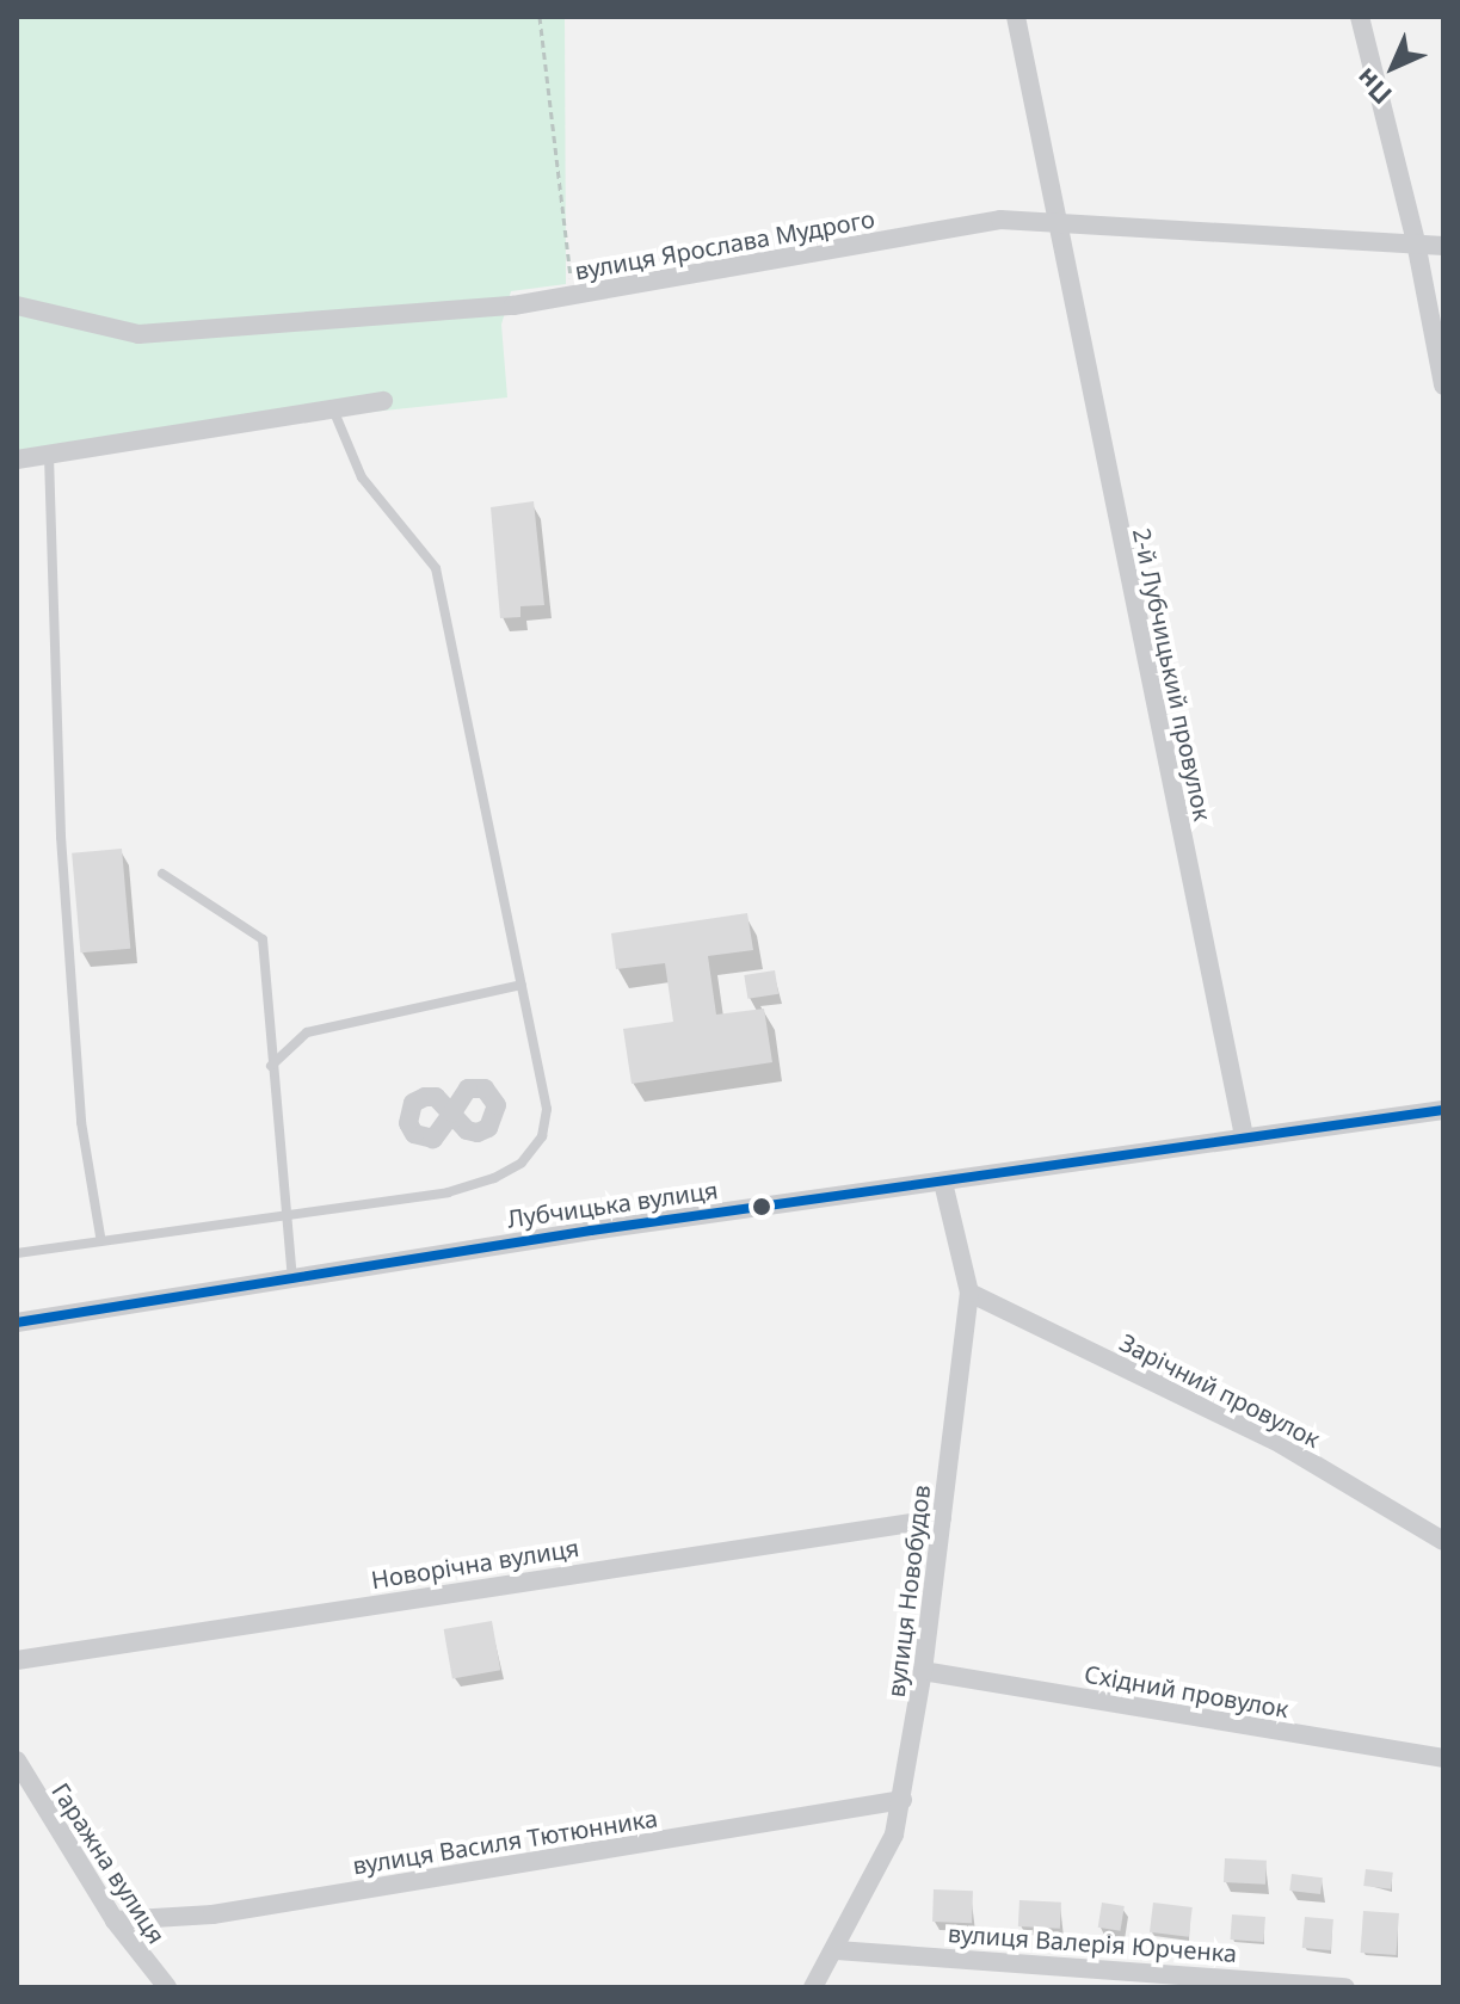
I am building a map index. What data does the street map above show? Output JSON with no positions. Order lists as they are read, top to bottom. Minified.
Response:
{"streets":{"street":["вулиця Ярослава Мудрого","2-й Лубчицький провулок","Лубчицька вулиця","Зарічний провулок","Новорічна вулиця","вулиця Новобудов","Східний провулок","вулиця Василя Тютюнника","Гаражна вулиця","вулиця Валерія Юрченка"]},"crossings":[["вулиця Ярослава Мудрого","2-й Лубчицький провулок"],["2-й Лубчицький провулок","Лубчицька вулиця"],["Лубчицька вулиця","вулиця Новобудов"],["Зарічний провулок","вулиця Новобудов"],["Новорічна вулиця","вулиця Новобудов"],["вулиця Новобудов","Східний провулок"],["вулиця Новобудов","вулиця Василя Тютюнника"],["вулиця Новобудов","вулиця Валерія Юрченка"],["вулиця Василя Тютюнника","Гаражна вулиця"]],"north":"bottom left"}
